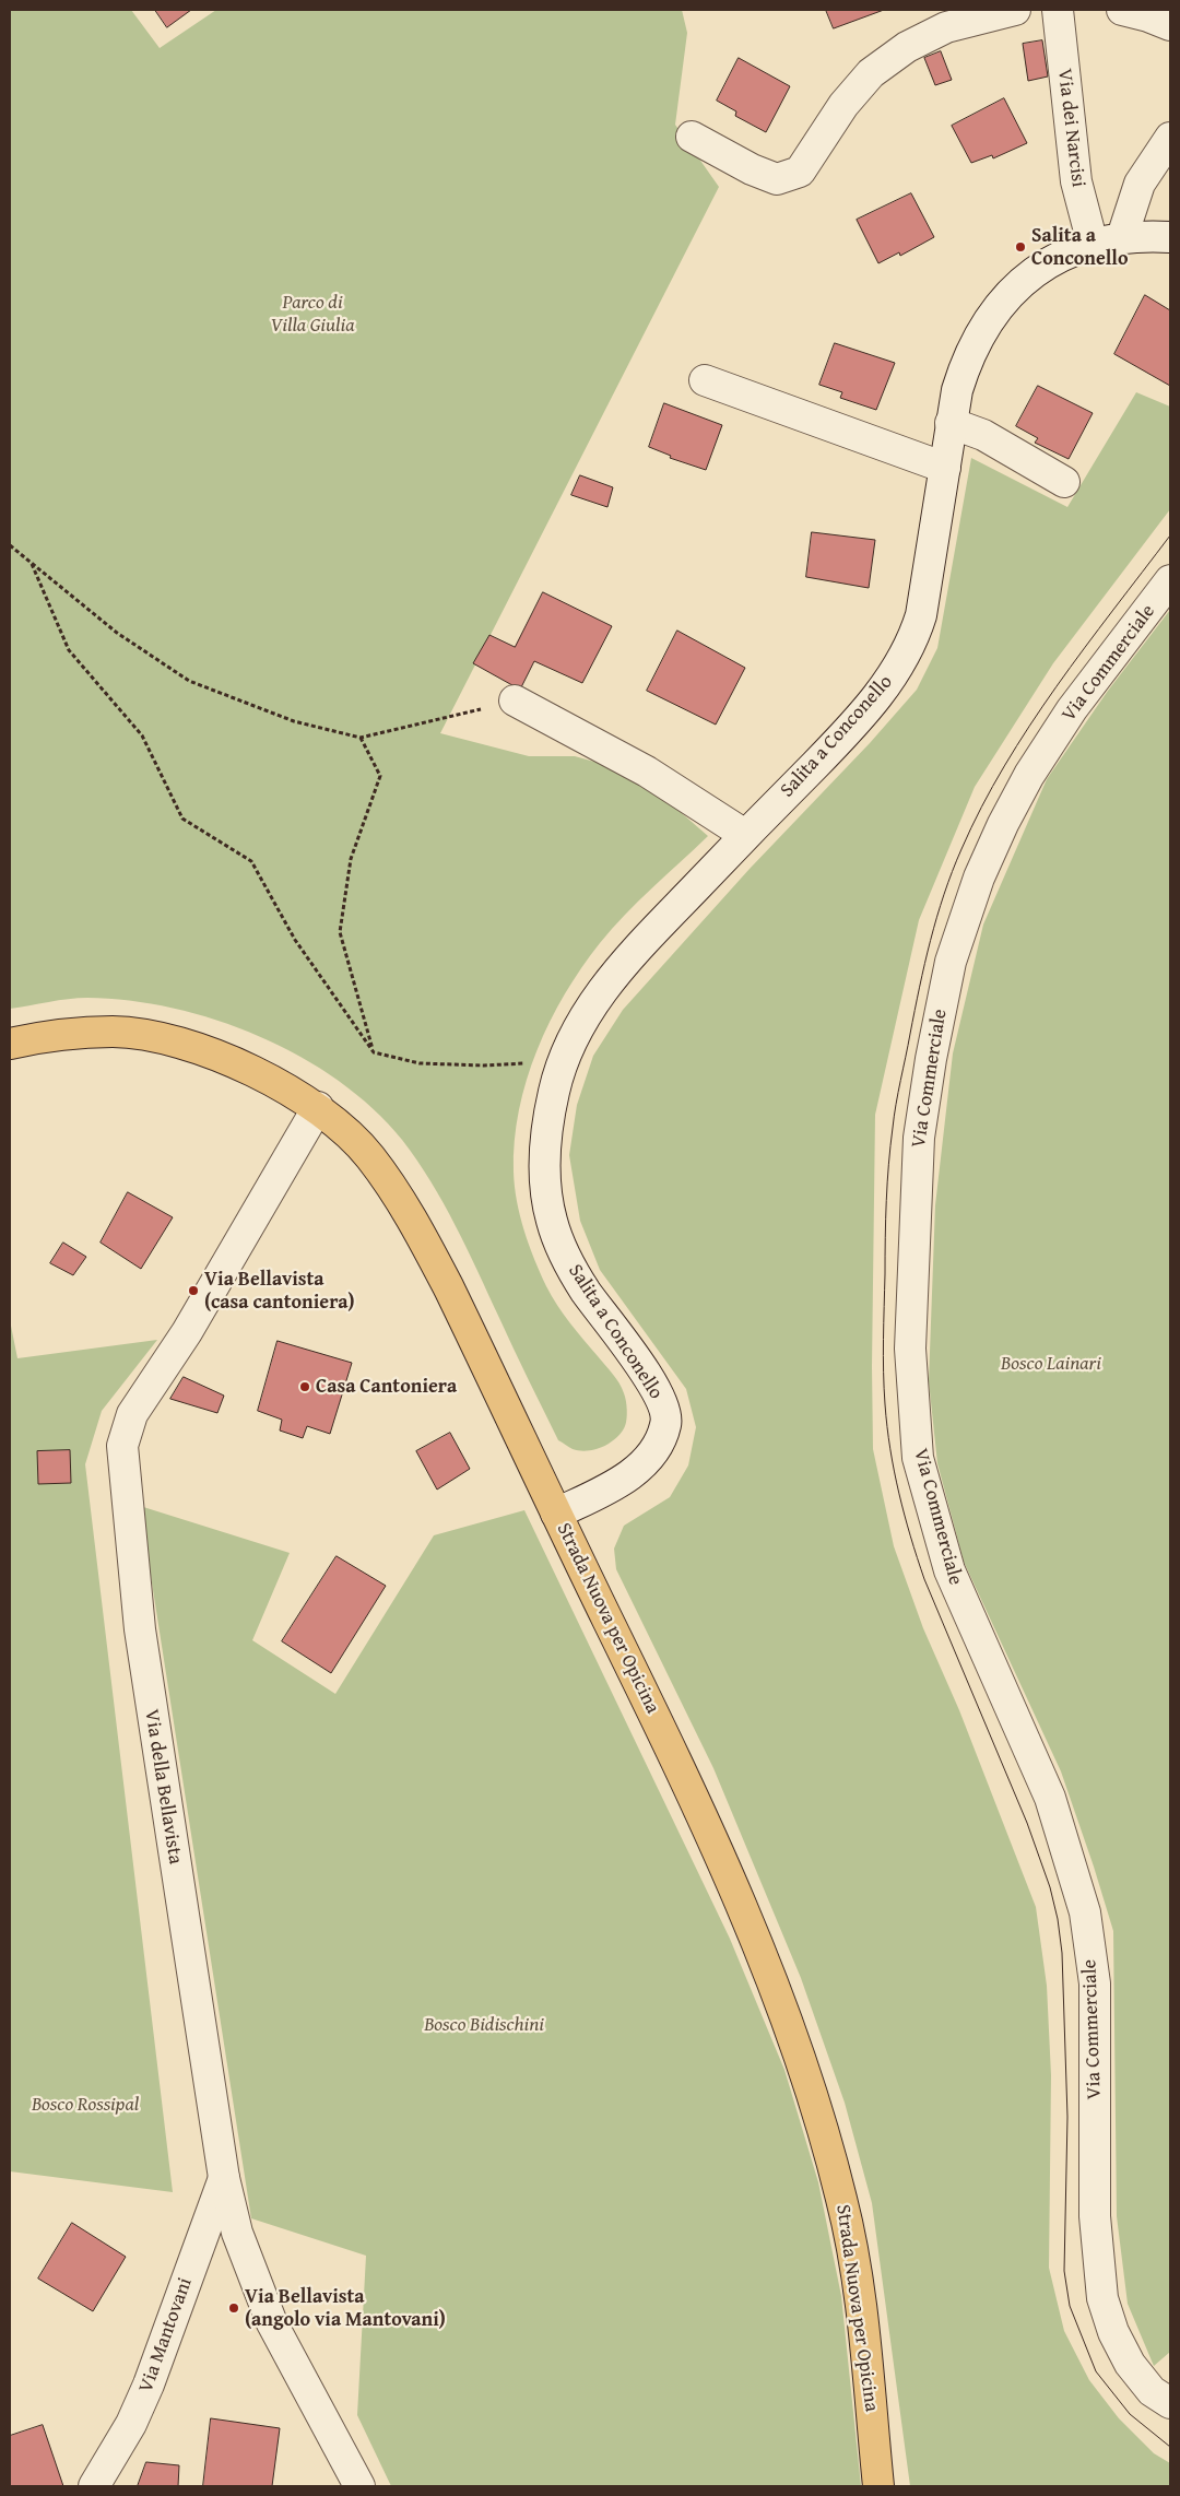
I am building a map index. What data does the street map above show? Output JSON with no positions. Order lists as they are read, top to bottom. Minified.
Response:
{"streets":{"main road":["Strada Nuova per Opicina"],"street":["Via dei Narcisi","Via Commerciale","Salita a Conconello","Via della Bellavista","Via Mantovani"]},"crossings":[["Via dei Narcisi","Salita a Conconello"],["Salita a Conconello","Strada Nuova per Opicina"],["Strada Nuova per Opicina","Via della Bellavista"],["Via della Bellavista","Via Mantovani"]],"parks":["Parco di Villa Giulia","Bosco Lainari","Bosco Bidischini","Bosco Rossipal"],"places":["Salita a Conconello","Via Bellavista (casa cantoniera)","Casa Cantoniera","Via Bellavista (angolo via Mantovani)"]}
